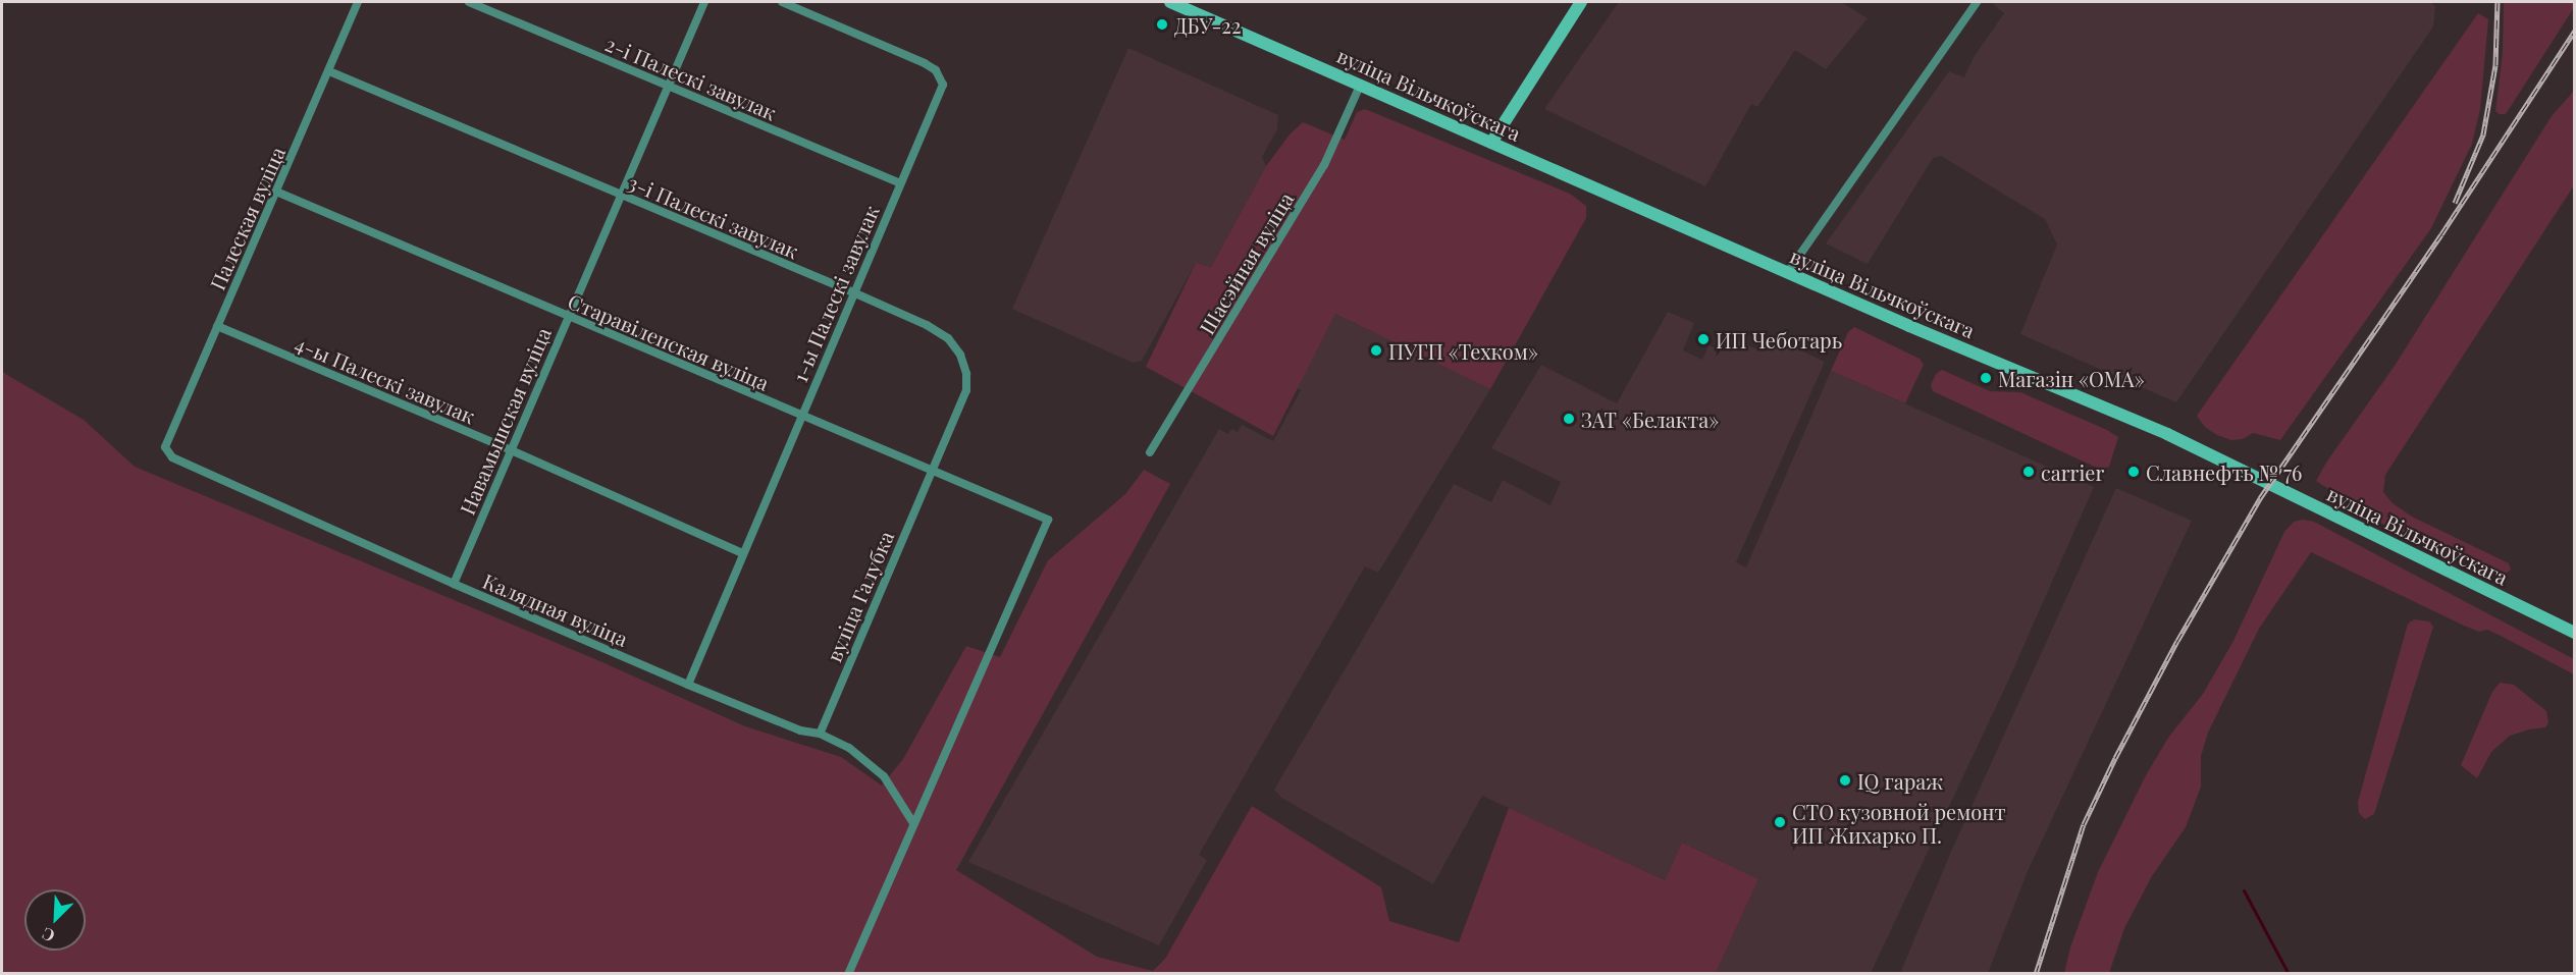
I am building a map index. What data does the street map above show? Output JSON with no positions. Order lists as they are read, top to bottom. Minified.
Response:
{"streets":{"main road":["вуліца Вільчкоўскага"],"street":["2-і Палескі завулак","3-і Палескі завулак","Палеская вуліца","Шасэйная вуліца","1-ы Палескі завулак","Старавіленская вуліца","4-ы Палескі завулак","Навамышская вуліца","вуліца Галубка","Калядная вуліца"]},"crossings":[["2-і Палескі завулак","1-ы Палескі завулак"],["2-і Палескі завулак","Навамышская вуліца"],["вуліца Вільчкоўскага","Шасэйная вуліца"],["3-і Палескі завулак","Палеская вуліца"],["3-і Палескі завулак","1-ы Палескі завулак"],["3-і Палескі завулак","Старавіленская вуліца"],["3-і Палескі завулак","Навамышская вуліца"],["3-і Палескі завулак","вуліца Галубка"],["Палеская вуліца","Старавіленская вуліца"],["Палеская вуліца","4-ы Палескі завулак"],["Палеская вуліца","Калядная вуліца"],["1-ы Палескі завулак","Старавіленская вуліца"],["1-ы Палескі завулак","4-ы Палескі завулак"],["1-ы Палескі завулак","Калядная вуліца"],["Старавіленская вуліца","Навамышская вуліца"],["Старавіленская вуліца","вуліца Галубка"],["Старавіленская вуліца","Калядная вуліца"],["4-ы Палескі завулак","Навамышская вуліца"],["Навамышская вуліца","Калядная вуліца"],["вуліца Галубка","Калядная вуліца"]],"places":["ДБУ-22","ИП Чеботарь","ПУГП «Техком»","Магазін «ОМА»","ЗАТ «Белакта»","carrier","Славнефть № 76","IQ гараж","СТО кузовной ремонт ИП Жихарко П."],"north":"bottom left"}
